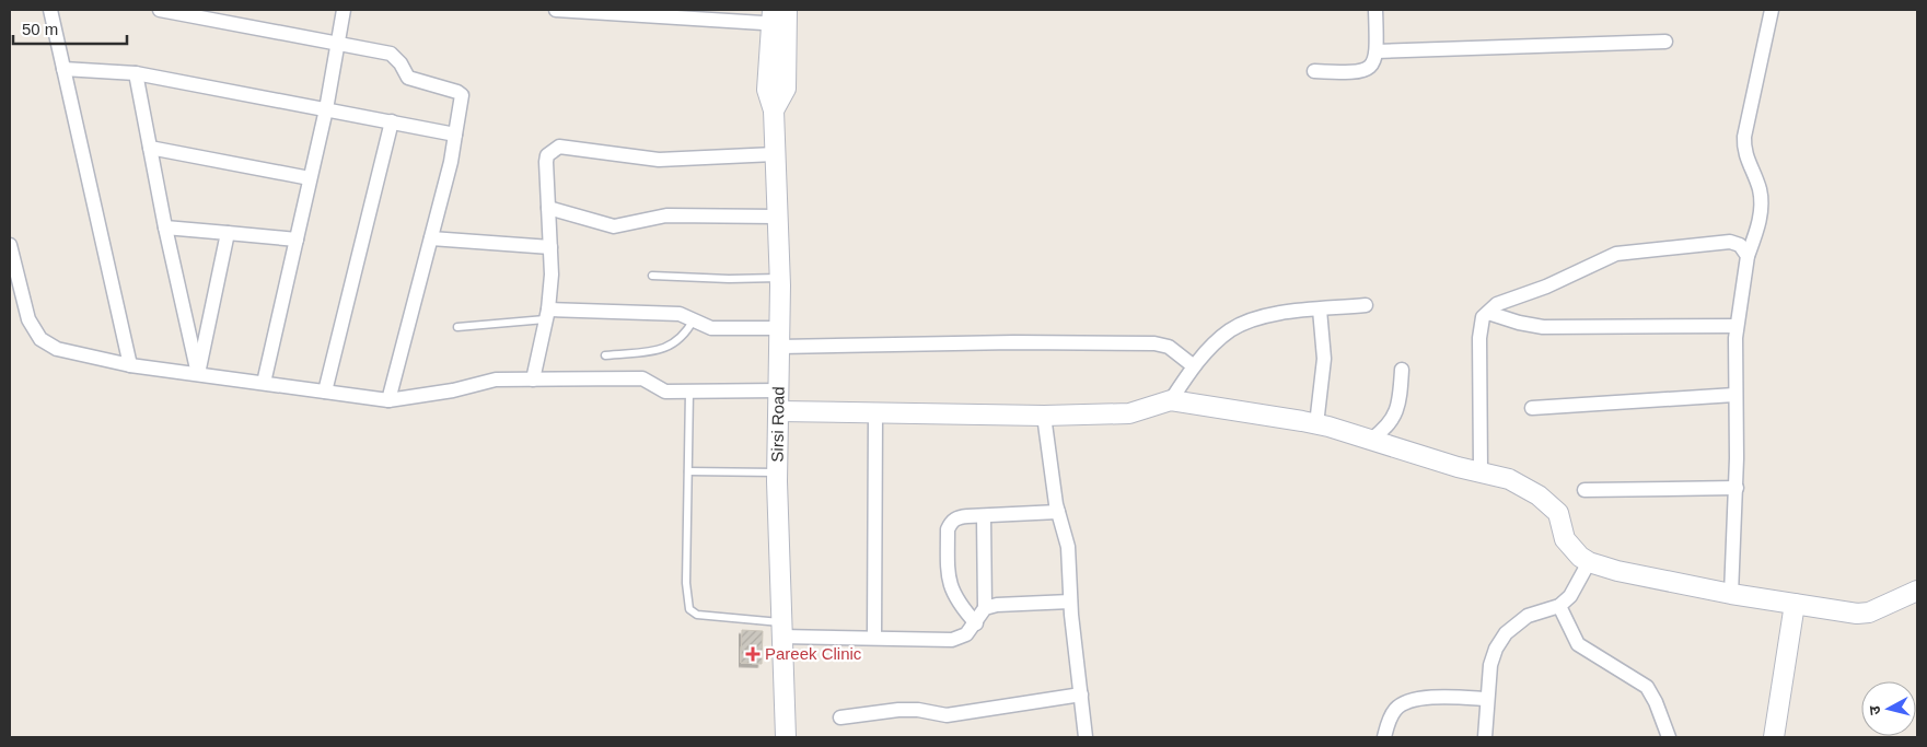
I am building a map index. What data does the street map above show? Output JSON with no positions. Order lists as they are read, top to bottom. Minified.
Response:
{"streets":{"street":["Sirsi Road"]},"places":{"health":["Pareek Clinic"]},"scale_bar":"50 m","north":"left"}
